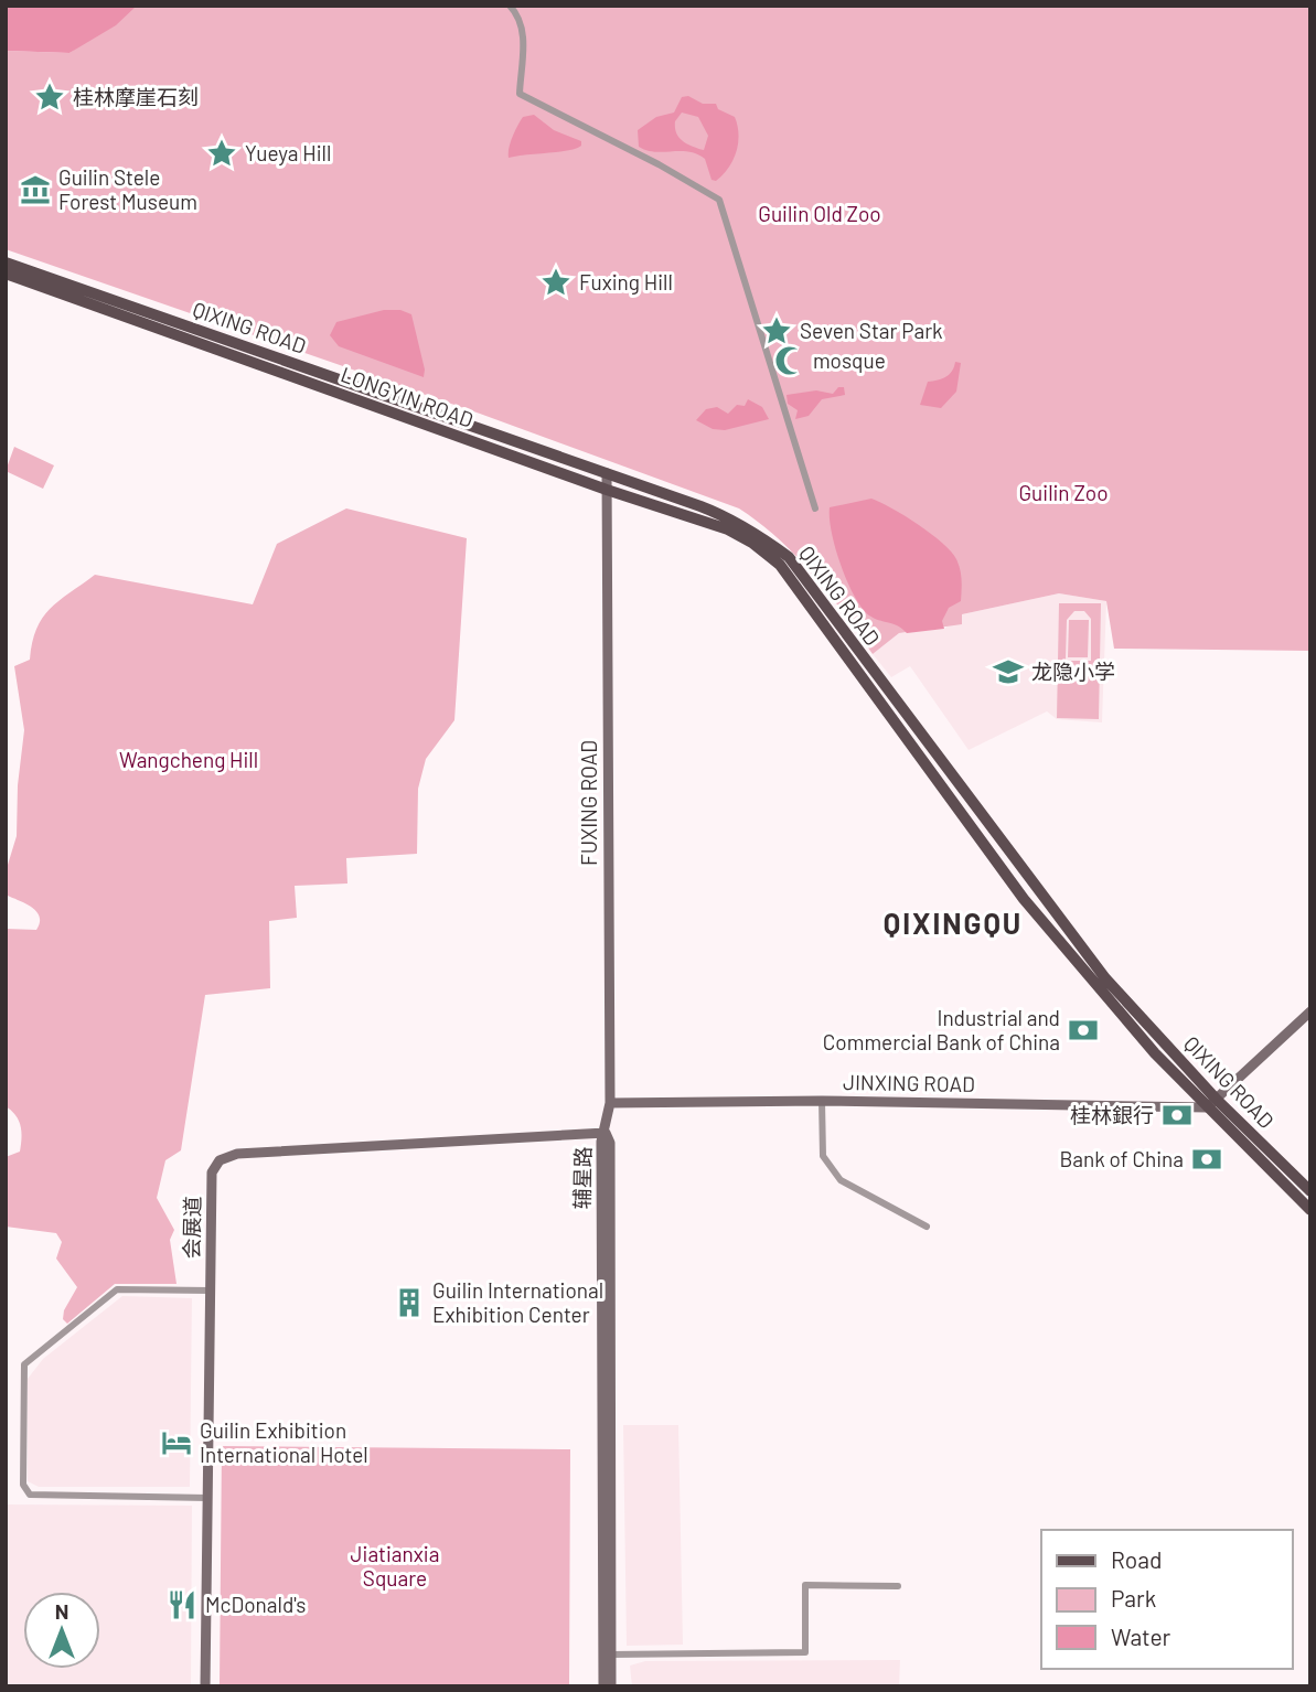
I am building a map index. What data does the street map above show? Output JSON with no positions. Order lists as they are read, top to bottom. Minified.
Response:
{"streets":{"main road":["QIXING ROAD","LONGYIN ROAD","FUXING ROAD","JINXING ROAD","辅星路","会展道"]},"crossings":[["QIXING ROAD","LONGYIN ROAD"],["QIXING ROAD","FUXING ROAD"],["QIXING ROAD","JINXING ROAD"],["LONGYIN ROAD","FUXING ROAD"],["FUXING ROAD","JINXING ROAD"],["FUXING ROAD","辅星路"],["FUXING ROAD","会展道"],["辅星路","会展道"]],"districts":["QIXINGQU"],"parks":["Guilin Old Zoo","Guilin Zoo","Wangcheng Hill","Jiatianxia Square"],"places":{"place":["桂林摩崖石刻","Yueya Hill","Fuxing Hill","Seven Star Park"],"museum":["Guilin Stele Forest Museum"],"mosque":["mosque"],"school or university":["龙隐小学"],"bank":["Industrial and Commercial Bank of China","桂林銀行","Bank of China"],"building":["Guilin International Exhibition Center"],"hotel":["Guilin Exhibition International Hotel"],"restaurant":["McDonald's"]},"legend":["Road","Park","Water"],"north":"top"}
